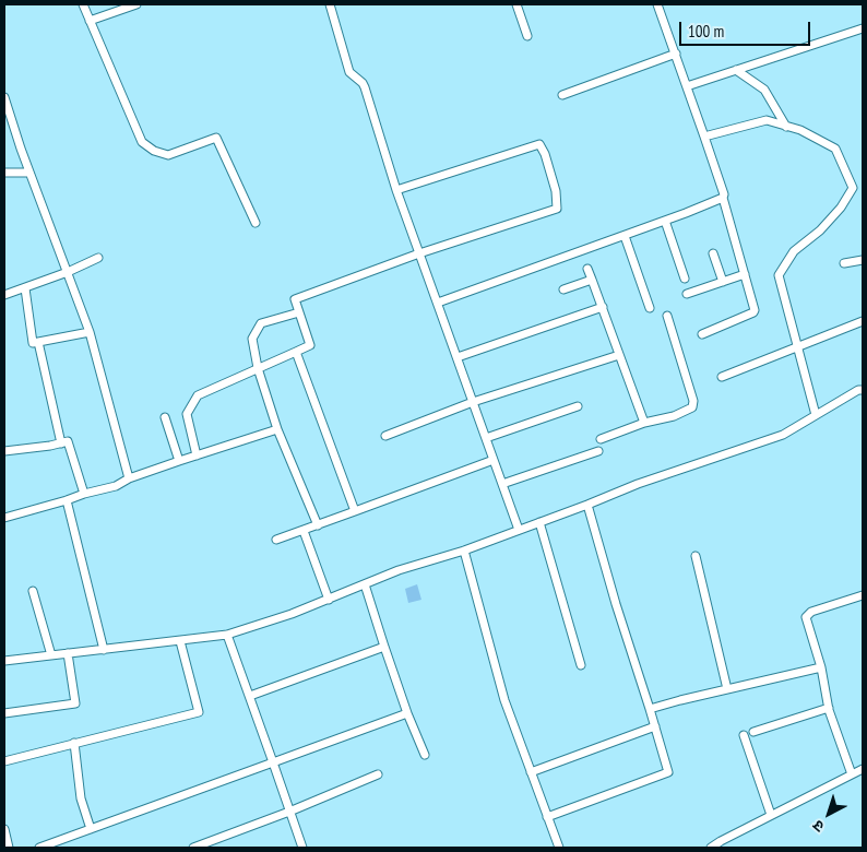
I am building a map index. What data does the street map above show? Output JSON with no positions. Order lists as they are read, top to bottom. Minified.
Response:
{"scale_bar":"100 m","north":"bottom left"}
